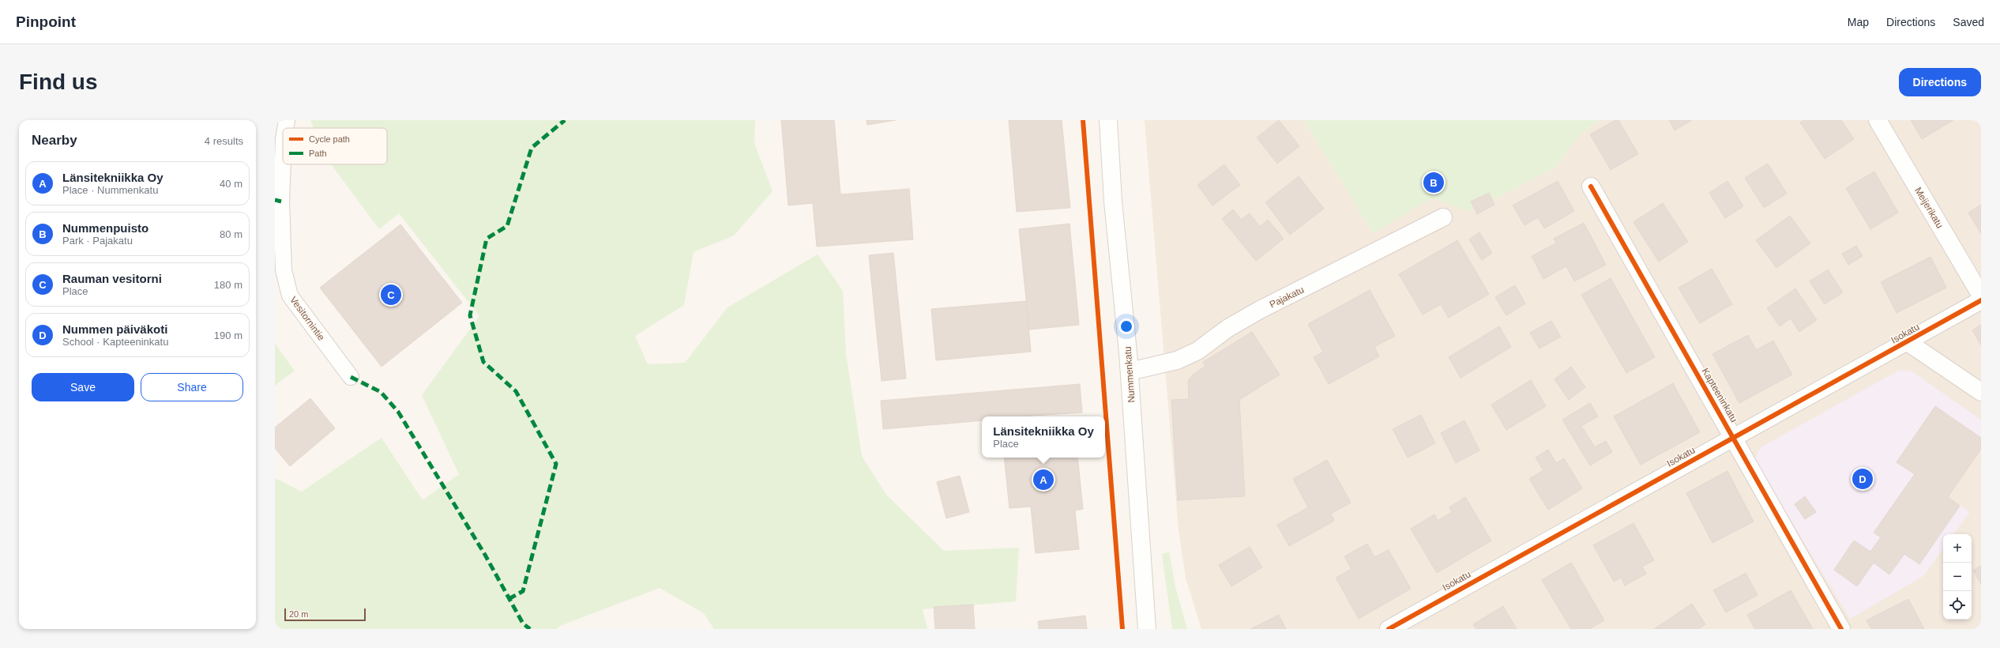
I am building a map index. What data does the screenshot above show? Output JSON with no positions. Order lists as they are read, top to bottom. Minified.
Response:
{"streets":{"street":["Meijerikatu","Pajakatu","Isokatu","Nummenkatu","Kapteeninkatu"],"lane":["Vesitornintie"]},"crossings":[["Pajakatu","Nummenkatu"],["Isokatu","Kapteeninkatu"]],"legend":["Cycle path","Path"],"scale_bar":"20 m","page":{"header":"Pinpoint","nav":["Map","Directions","Saved"],"buttons":["Directions",["Save","Share"]],"title":"Find us","heading":["Nearby","4 results"],"list":[{"mark":"A","name":"Länsitekniikka Oy","note":"Place · Nummenkatu","value":"40 m"},{"mark":"B","name":"Nummenpuisto","note":"Park · Pajakatu","value":"80 m"},{"mark":"C","name":"Rauman vesitorni","note":"Place","value":"180 m"},{"mark":"D","name":"Nummen päiväkoti","note":"School · Kapteeninkatu","value":"190 m"}],"pins":["B","C","D","A"],"popup":["Länsitekniikka Oy","Place"],"map_buttons":["+","−"],"scale":"20 m"}}
